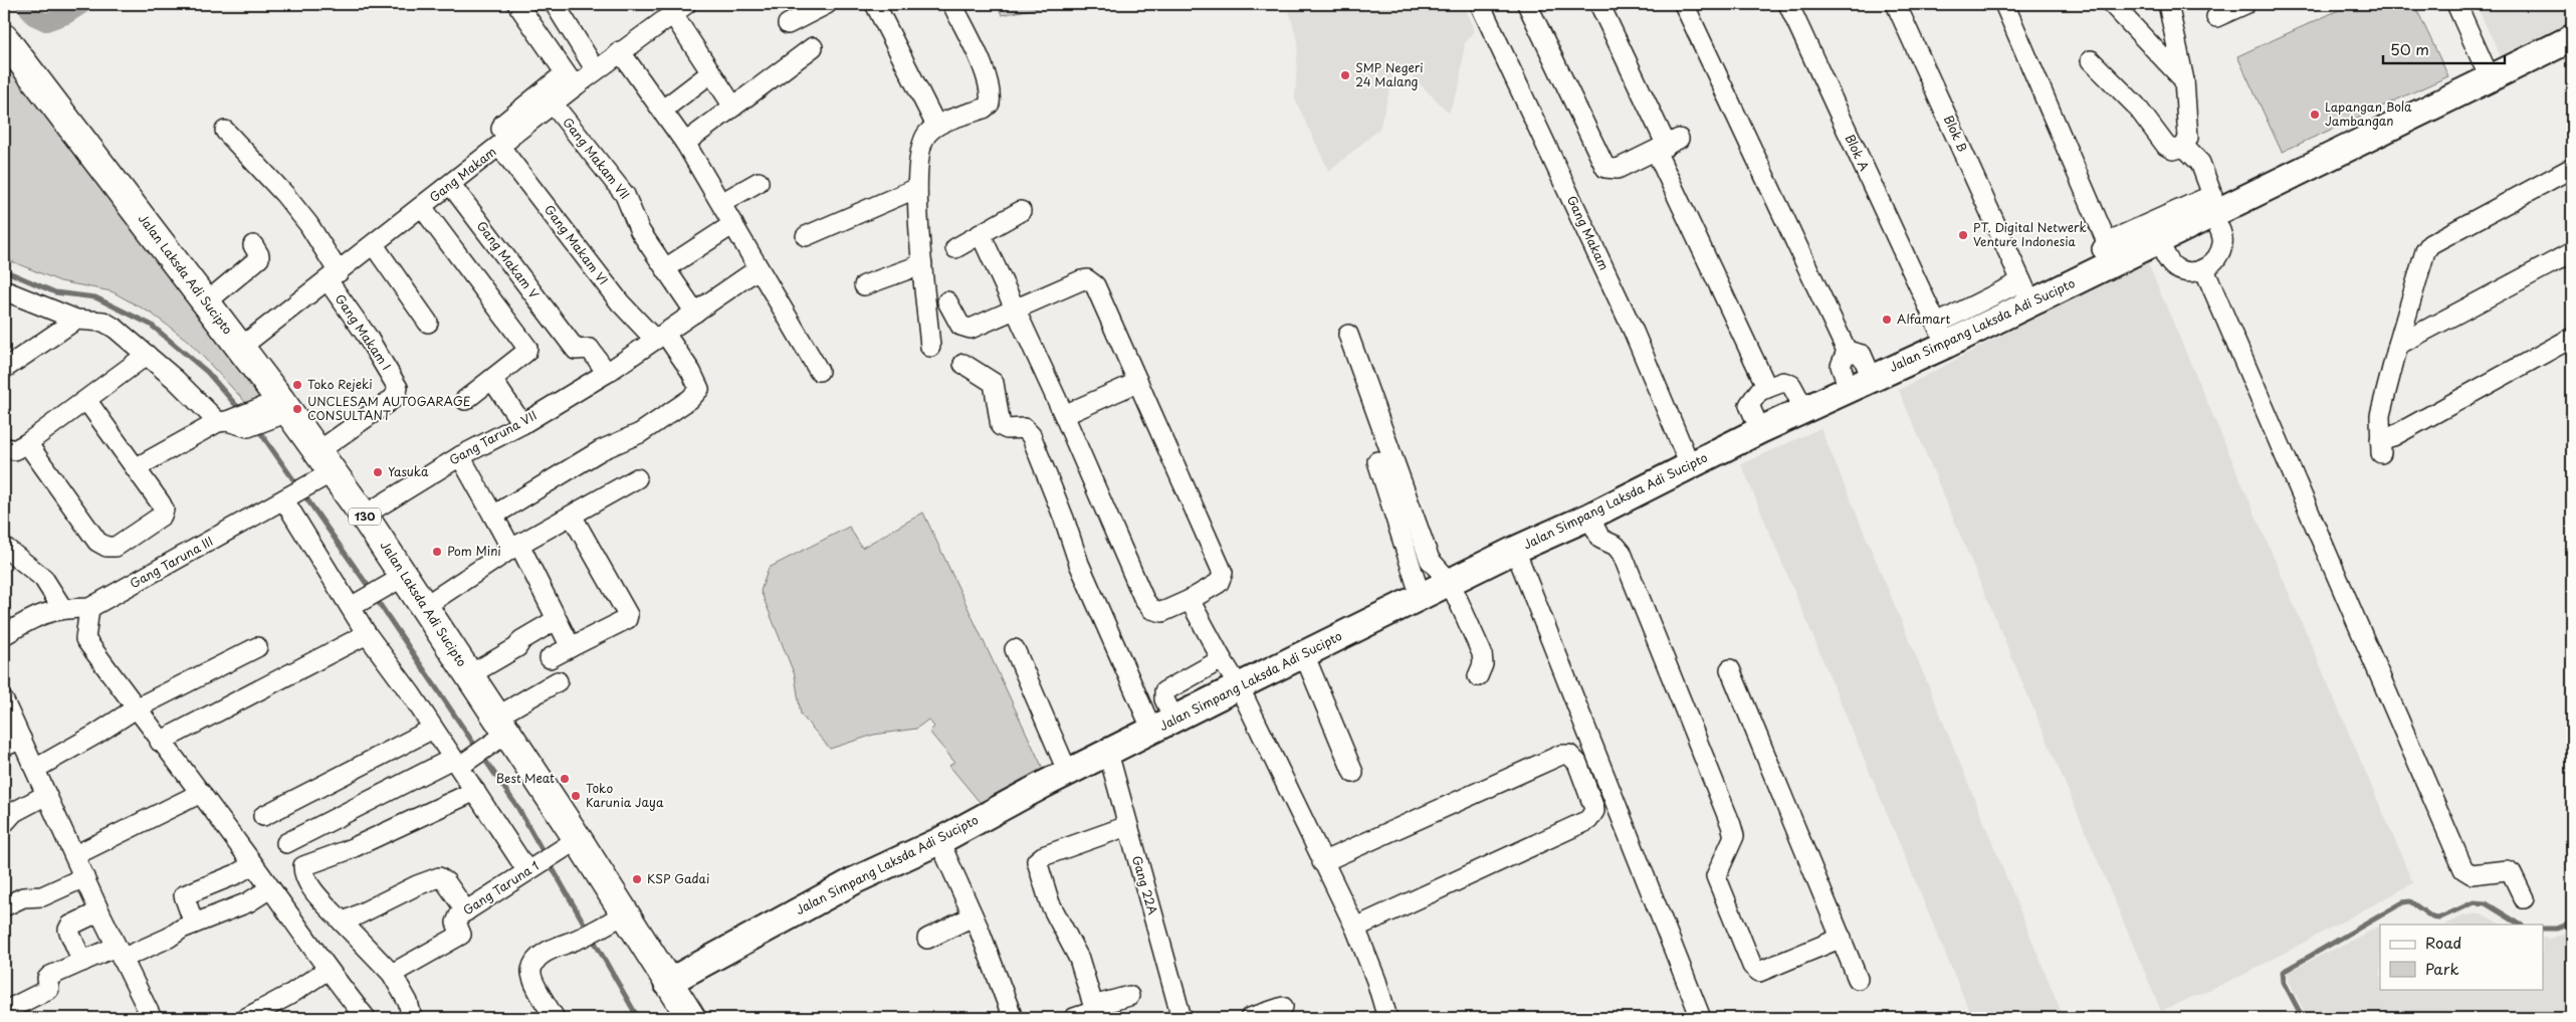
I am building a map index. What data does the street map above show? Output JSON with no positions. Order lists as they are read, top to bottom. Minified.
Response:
{"streets":{"main road":["Jalan Laksda Adi Sucipto","130"],"street":["Blok B","Blok A","Gang Makam VII","Gang Makam","Gang Makam VI","Gang Makam V","Jalan Simpang Laksda Adi Sucipto","Gang Makam I","Gang Taruna VII","Gang Taruna III","Gang 22A","Gang Taruna 1"]},"crossings":[["Blok B","Jalan Simpang Laksda Adi Sucipto"],["Blok A","Jalan Simpang Laksda Adi Sucipto"],["Gang Makam VII","Gang Makam"],["Gang Makam VII","Gang Taruna VII"],["Gang Makam","Gang Makam VI"],["Gang Makam","Gang Makam V"],["Gang Makam","Jalan Laksda Adi Sucipto"],["Gang Makam","Jalan Simpang Laksda Adi Sucipto"],["Gang Makam","Gang Makam I"],["Gang Makam VI","Gang Taruna VII"],["Gang Makam V","Gang Taruna VII"],["Jalan Laksda Adi Sucipto","Jalan Simpang Laksda Adi Sucipto"],["Jalan Laksda Adi Sucipto","Gang Taruna VII"],["Jalan Laksda Adi Sucipto","Gang Taruna III"],["Jalan Laksda Adi Sucipto","Gang Taruna 1"],["Jalan Simpang Laksda Adi Sucipto","Gang 22A"],["Gang Makam I","Gang Taruna III"]],"places":["SMP Negeri 24 Malang","Lapangan Bola Jambangan","PT. Digital Netwerk Venture Indonesia","Alfamart","Toko Rejeki","UNCLESAM AUTOGARAGE CONSULTANT","Yasuka","Pom Mini","Best Meat","Toko Karunia Jaya","KSP Gadai"],"legend":["Road","Park"],"scale_bar":"50 m"}
